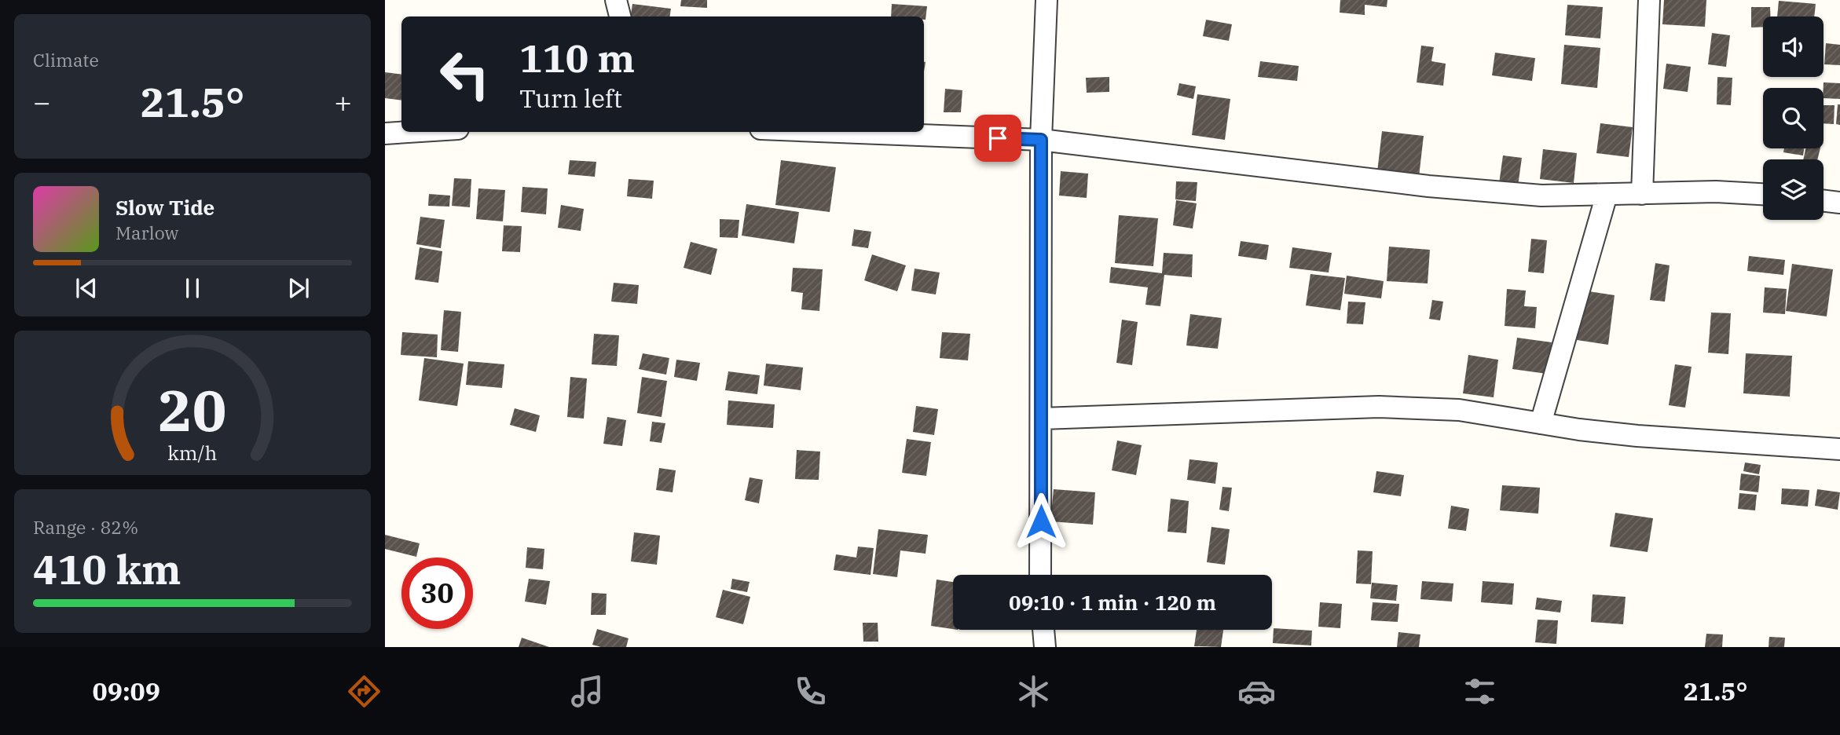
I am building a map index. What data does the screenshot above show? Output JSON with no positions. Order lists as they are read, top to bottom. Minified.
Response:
{"page":{"tile":["Climate",["Range · 82%","410 km"]],"turn":["110 m","Turn left"],"heat":["−","21.5°","+"],"song":["Slow Tide","Marlow"],"limit":"30","trip":"09:10 · 1 min · 120 m","tabs":["09:09","21.5°"],"gauge":["20","km/h"]}}
